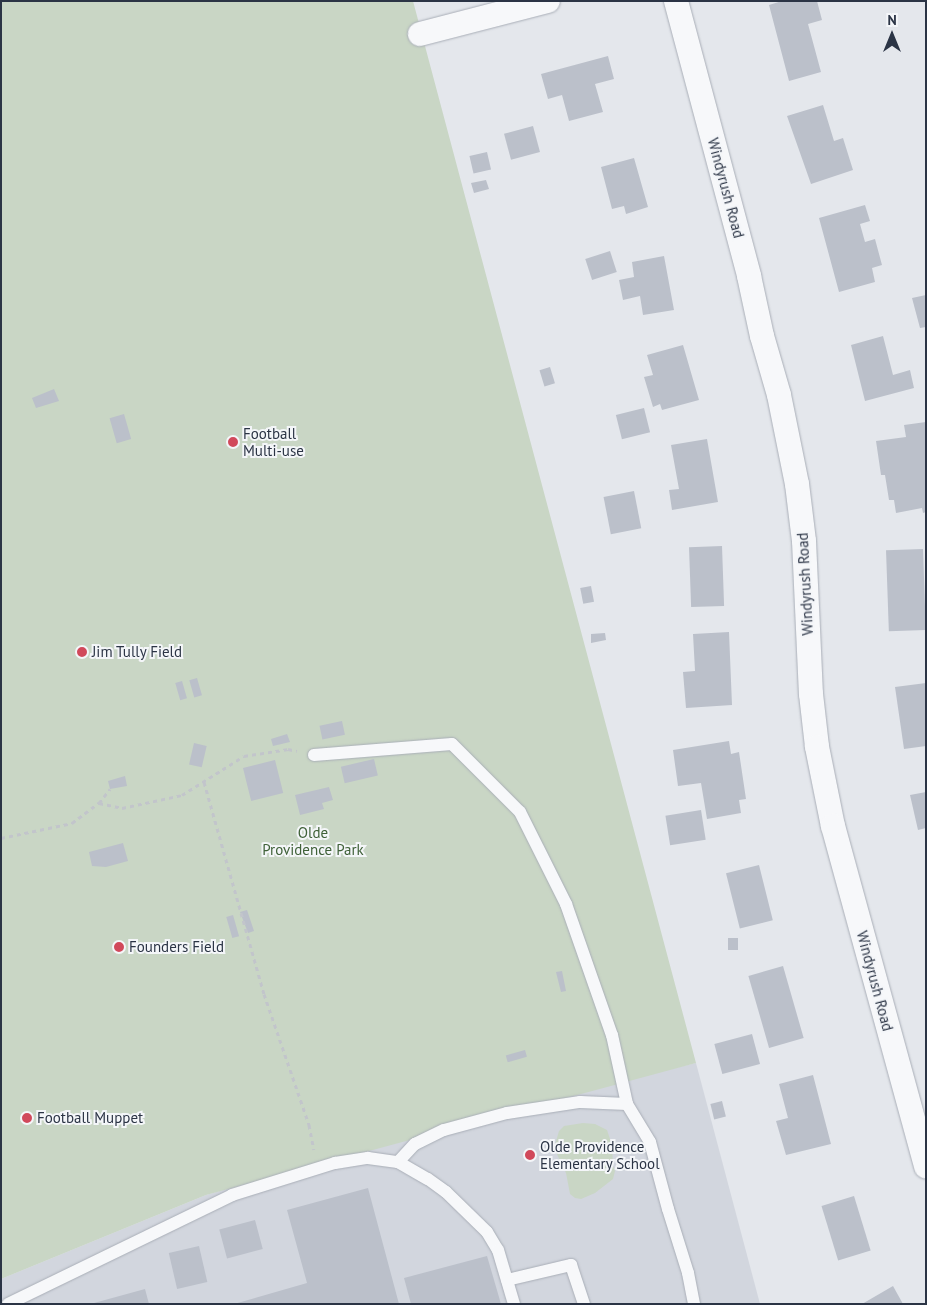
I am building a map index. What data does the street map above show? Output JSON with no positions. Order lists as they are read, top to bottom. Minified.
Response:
{"streets":{"street":["Windyrush Road"]},"parks":["Olde Providence Park"],"places":["Football Multi-use","Jim Tully Field","Founders Field","Football Muppet","Olde Providence Elementary School"],"north":"top"}
